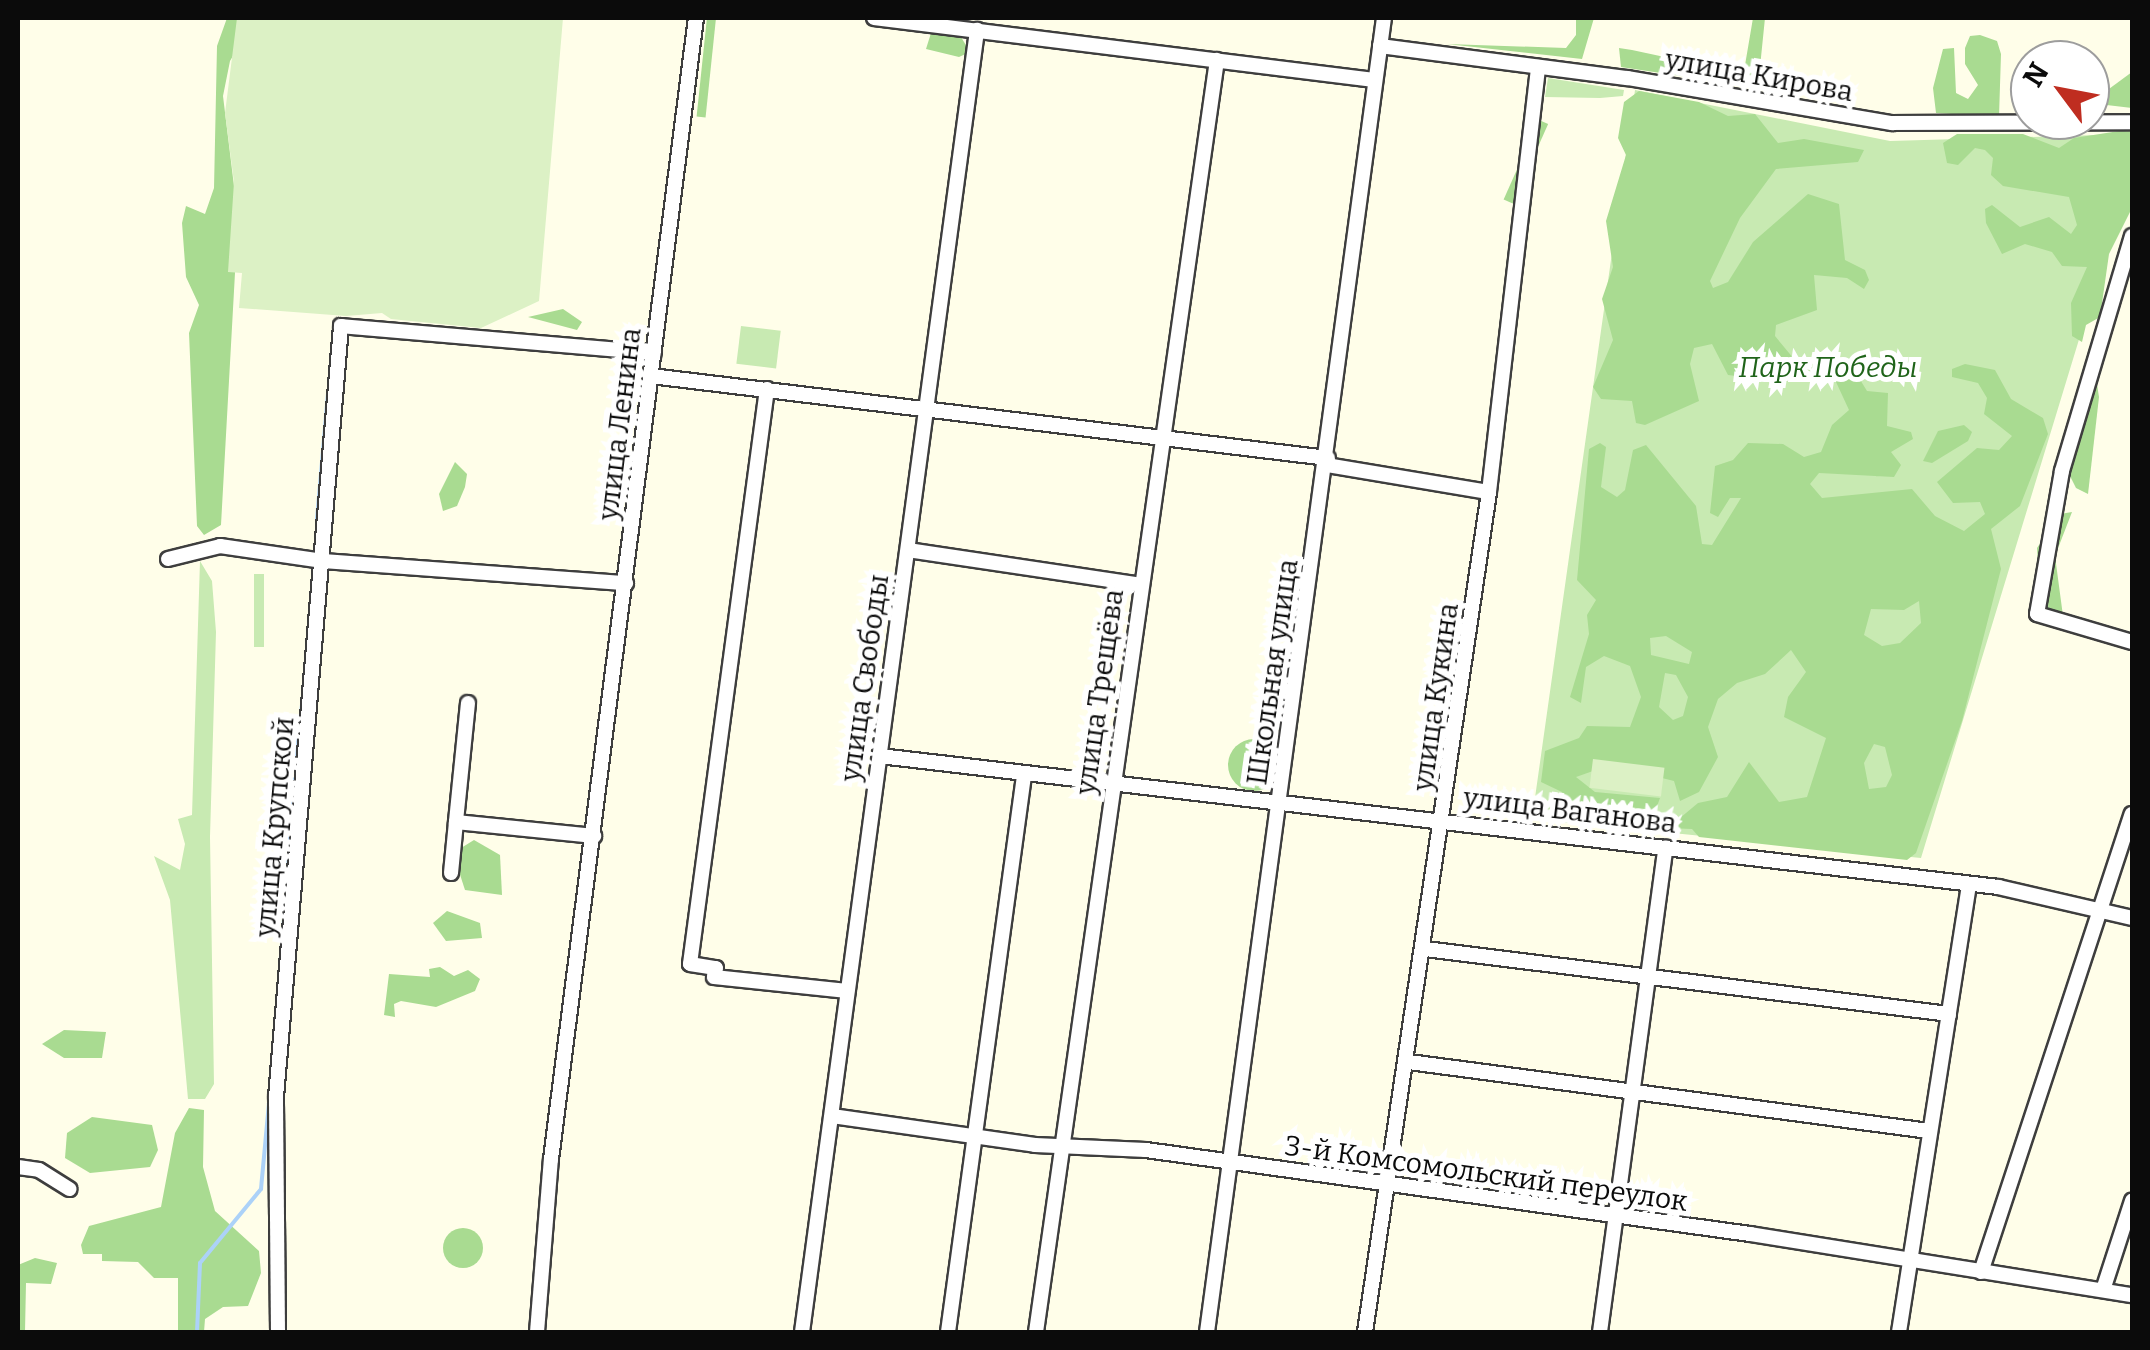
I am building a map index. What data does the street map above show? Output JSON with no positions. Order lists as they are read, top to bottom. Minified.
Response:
{"streets":{"street":["улица Кирова","улица Ленина","Школьная улица","улица Свободы","улица Трещёва","улица Кукина","улица Ваганова","улица Крупской","3-й Комсомольский переулок"]},"crossings":[["улица Кирова","Школьная улица"],["улица Кирова","улица Кукина"],["улица Ленина","улица Крупской"],["Школьная улица","улица Ваганова"],["Школьная улица","3-й Комсомольский переулок"],["улица Свободы","улица Ваганова"],["улица Свободы","3-й Комсомольский переулок"],["улица Трещёва","улица Ваганова"],["улица Трещёва","3-й Комсомольский переулок"],["улица Кукина","улица Ваганова"],["улица Кукина","3-й Комсомольский переулок"]],"parks":["Парк Победы"],"north":"top left"}
